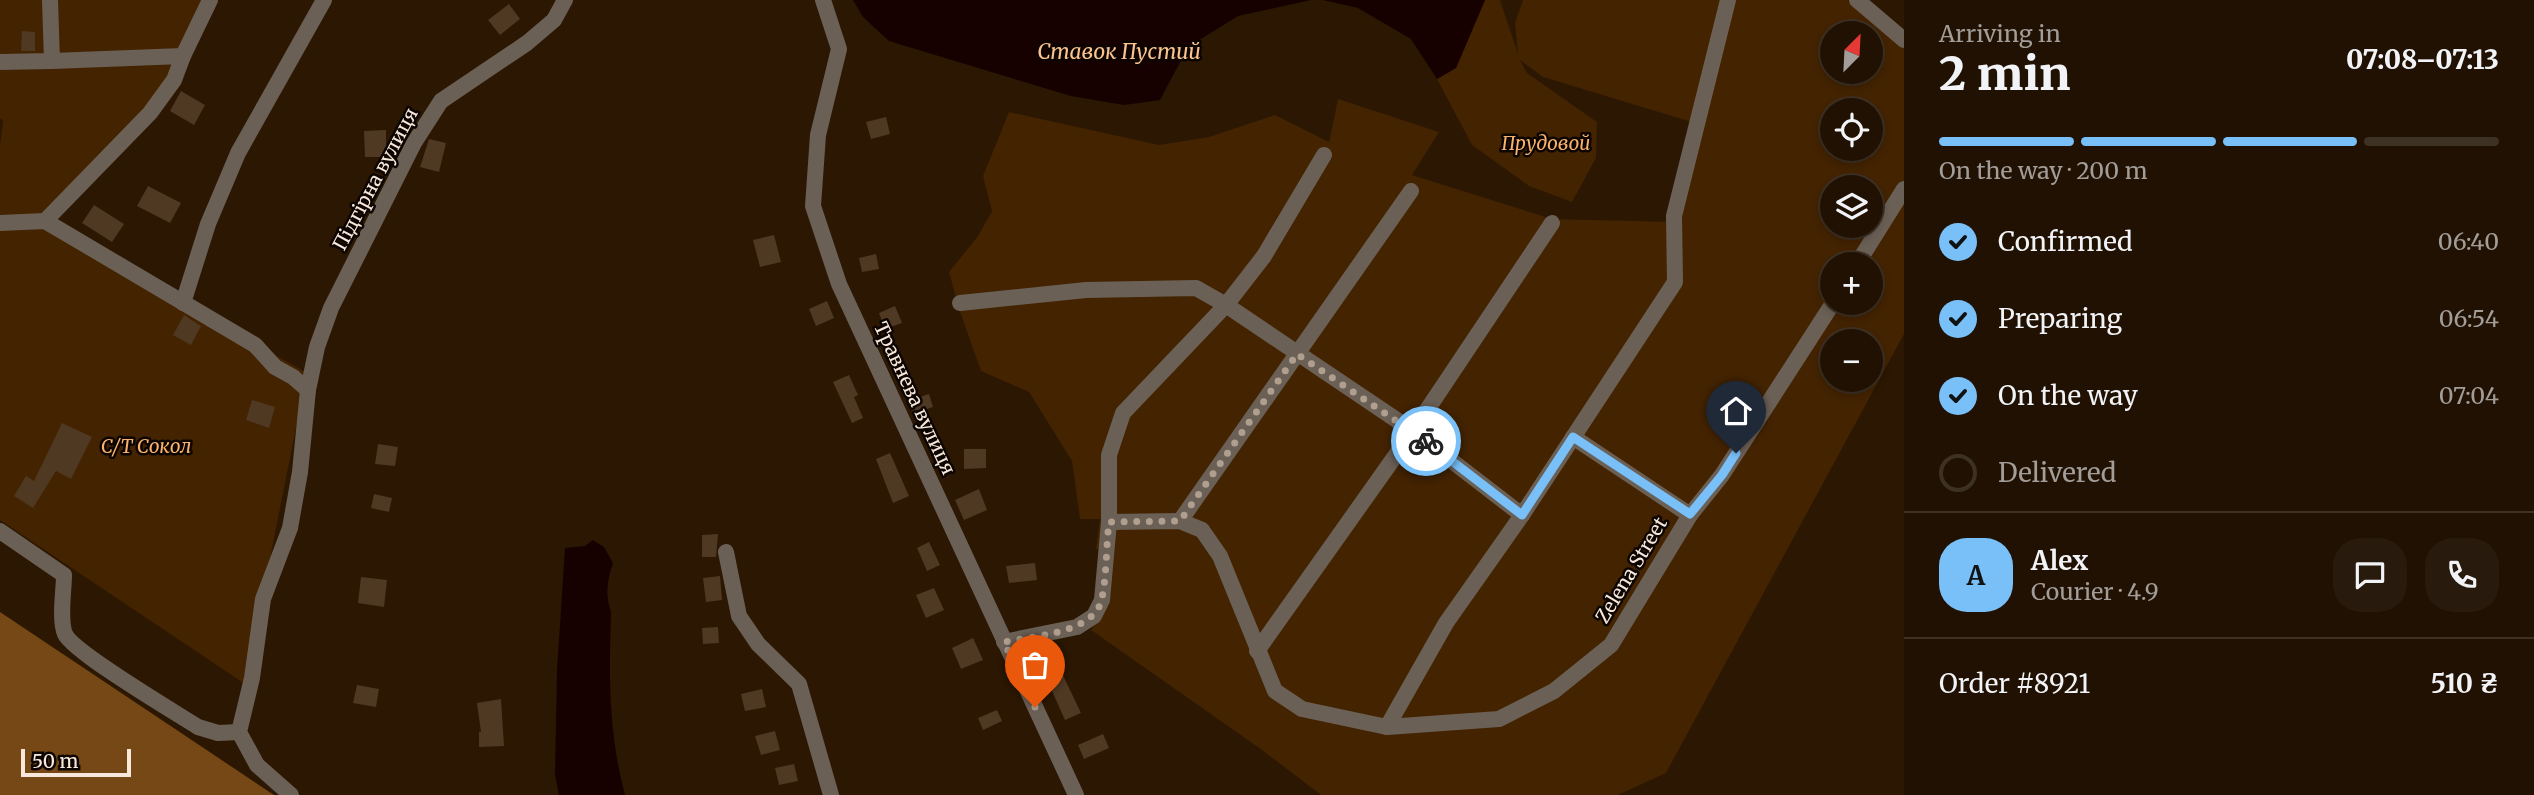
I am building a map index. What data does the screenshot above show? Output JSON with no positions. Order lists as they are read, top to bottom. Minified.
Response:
{"streets":{"street":["Підгірна вулиця","Травнева вулиця","Zelena Street"]},"water":["Ставок Пустий"],"parks":["Прудовой","С/Т Сокол"],"scale_bar":"50 m","north":"top right","page":{"heading":["2 min","Arriving in","07:08–07:13"],"panel":["Alex","Courier · 4.9","Order #8921","510 ₴"],"map_buttons":["+","−"],"bar":"On the way · 200 m","list":[["Confirmed","06:40"],["Preparing","06:54"],["On the way","07:04"],"Delivered"],"round":"A","scale":"50 m"}}
